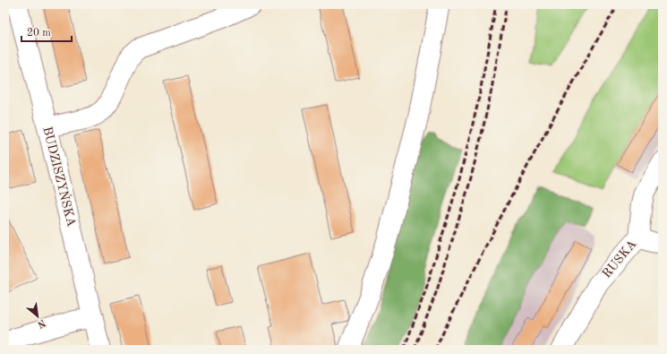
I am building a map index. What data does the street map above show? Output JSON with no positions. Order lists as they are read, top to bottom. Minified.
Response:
{"streets":{"street":["BUDZISZYŃSKA","RUSKA"]},"scale_bar":"20 m","north":"bottom right"}
